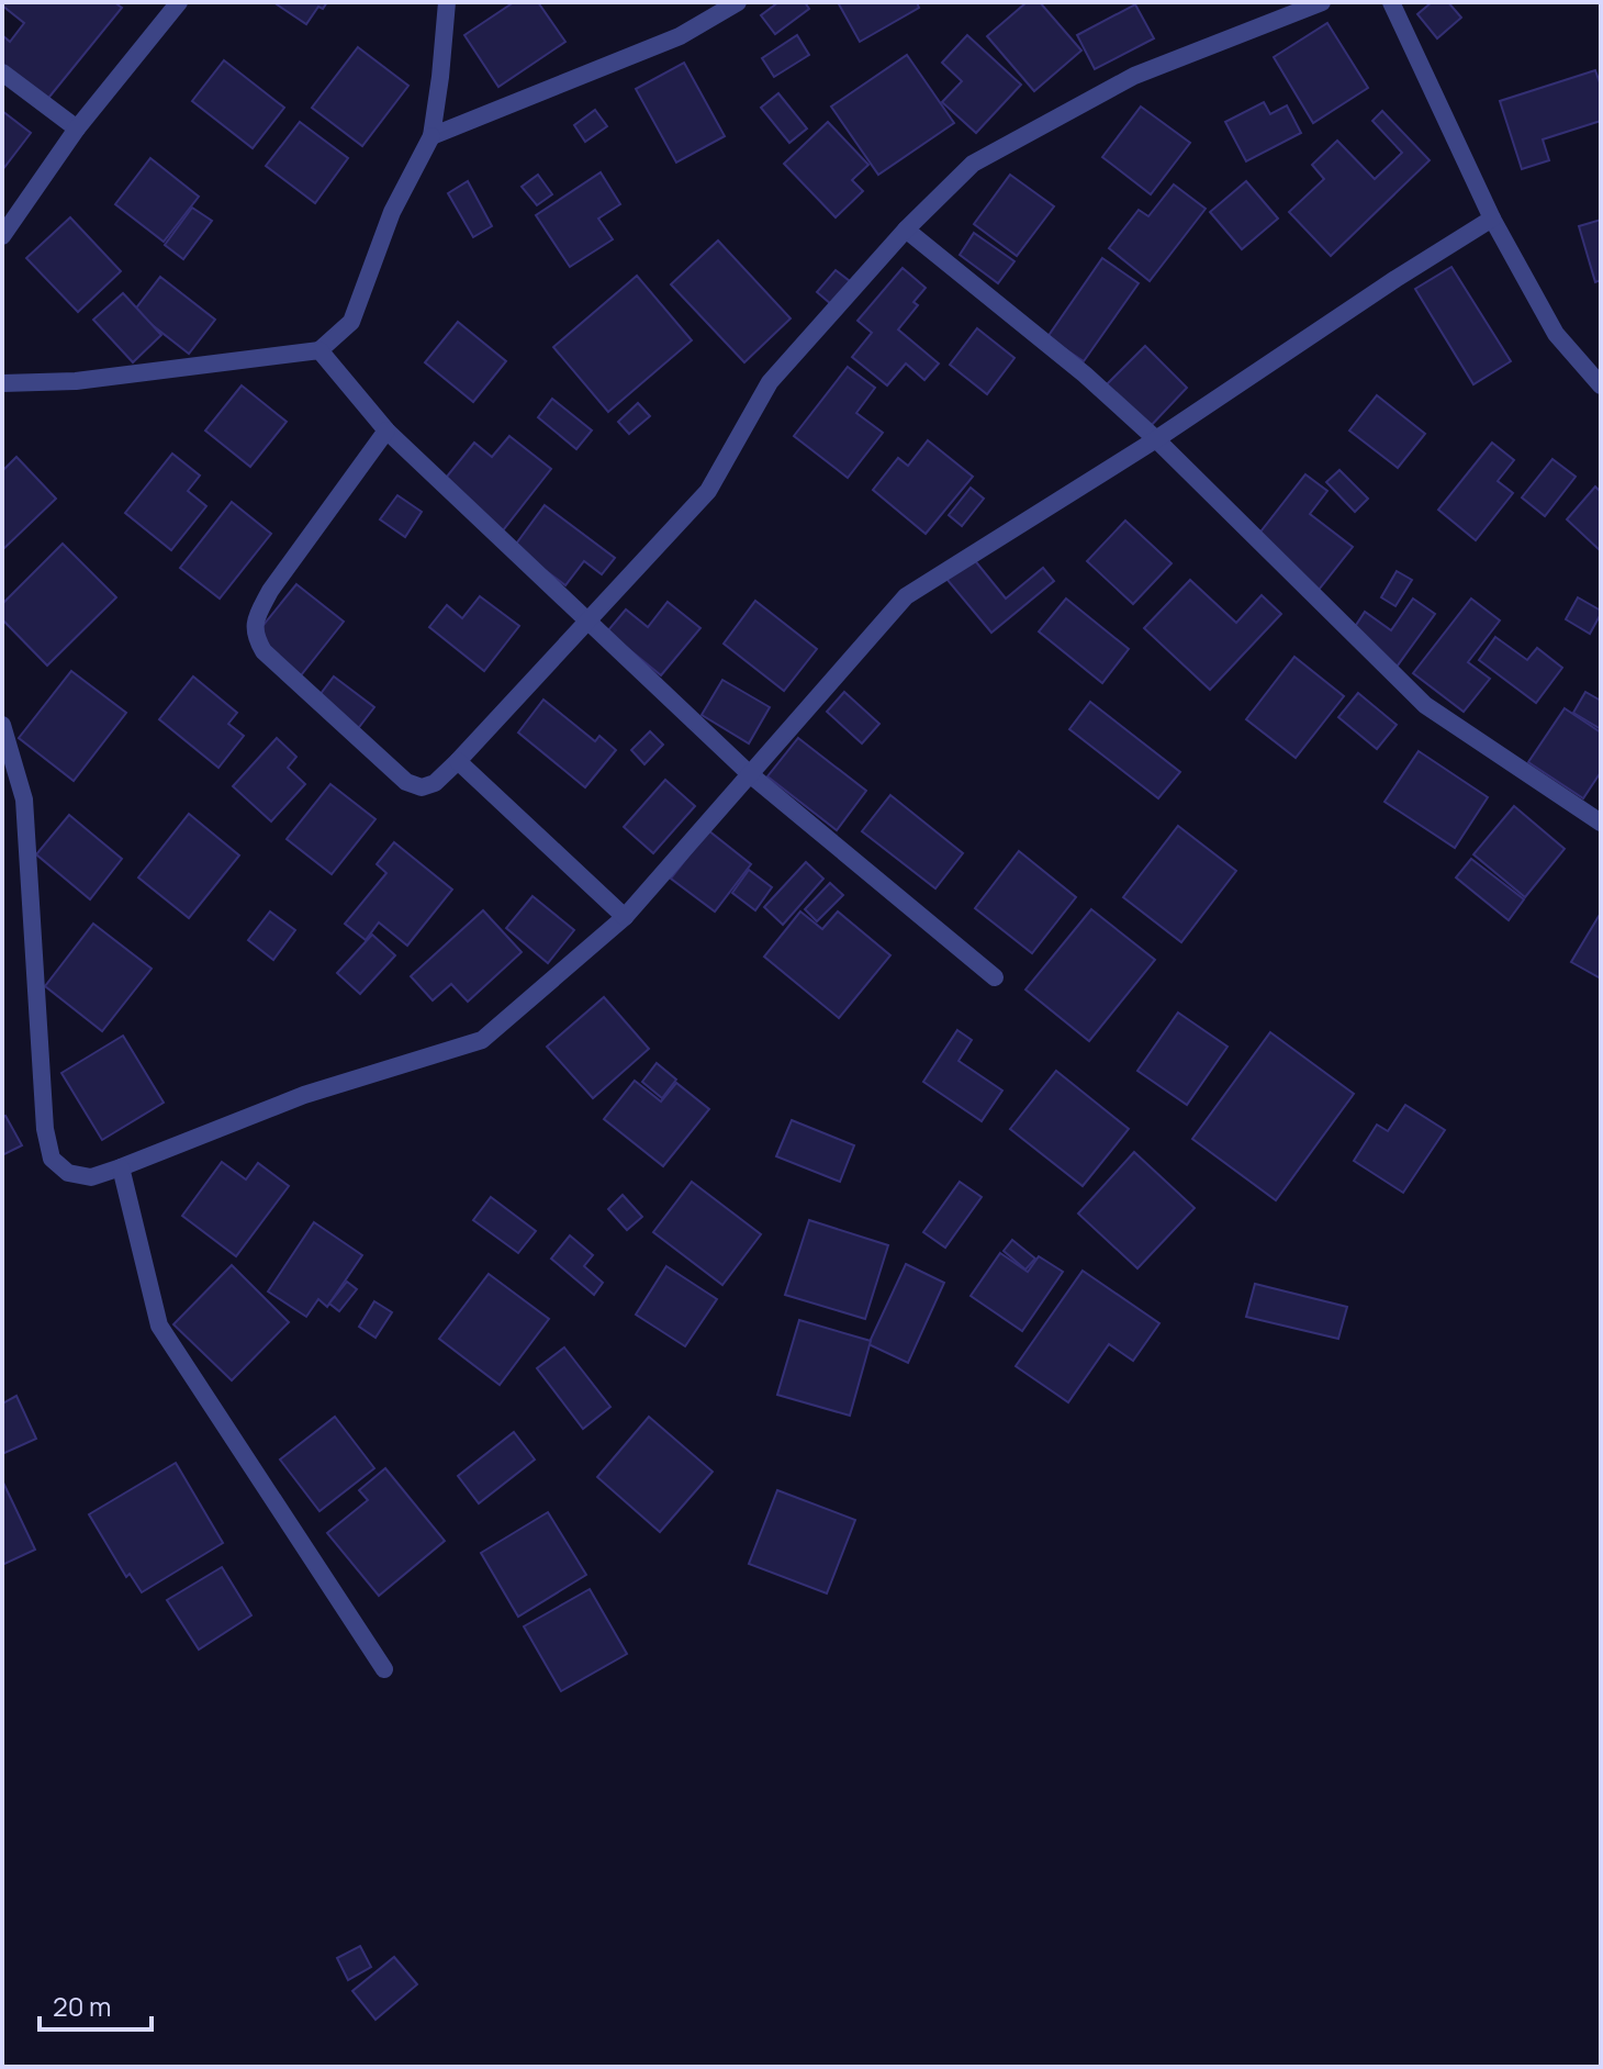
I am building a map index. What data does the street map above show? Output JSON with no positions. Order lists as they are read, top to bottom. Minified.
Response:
{"scale_bar":"20 m"}
